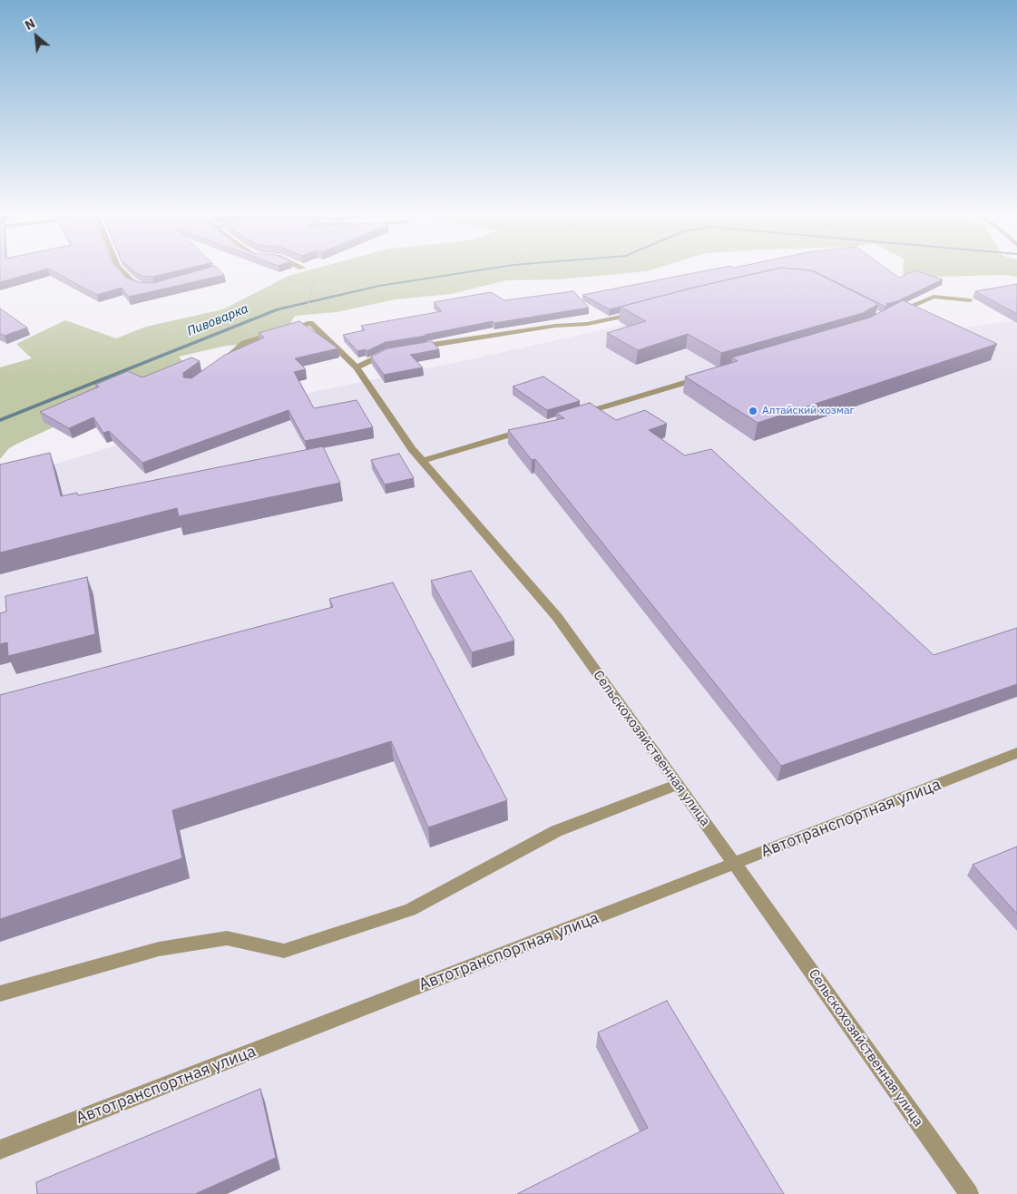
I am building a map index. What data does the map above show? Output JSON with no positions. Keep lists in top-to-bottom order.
{
  "streets": {
    "street": ["Сельскохозяйственная улица", "Автотранспортная улица"]
  },
  "crossings": [
    ["Сельскохозяйственная улица", "Автотранспортная улица"]
  ],
  "water": ["Пивоварка"],
  "places": ["Алтайский хозмаг"],
  "north": "top left"
}
